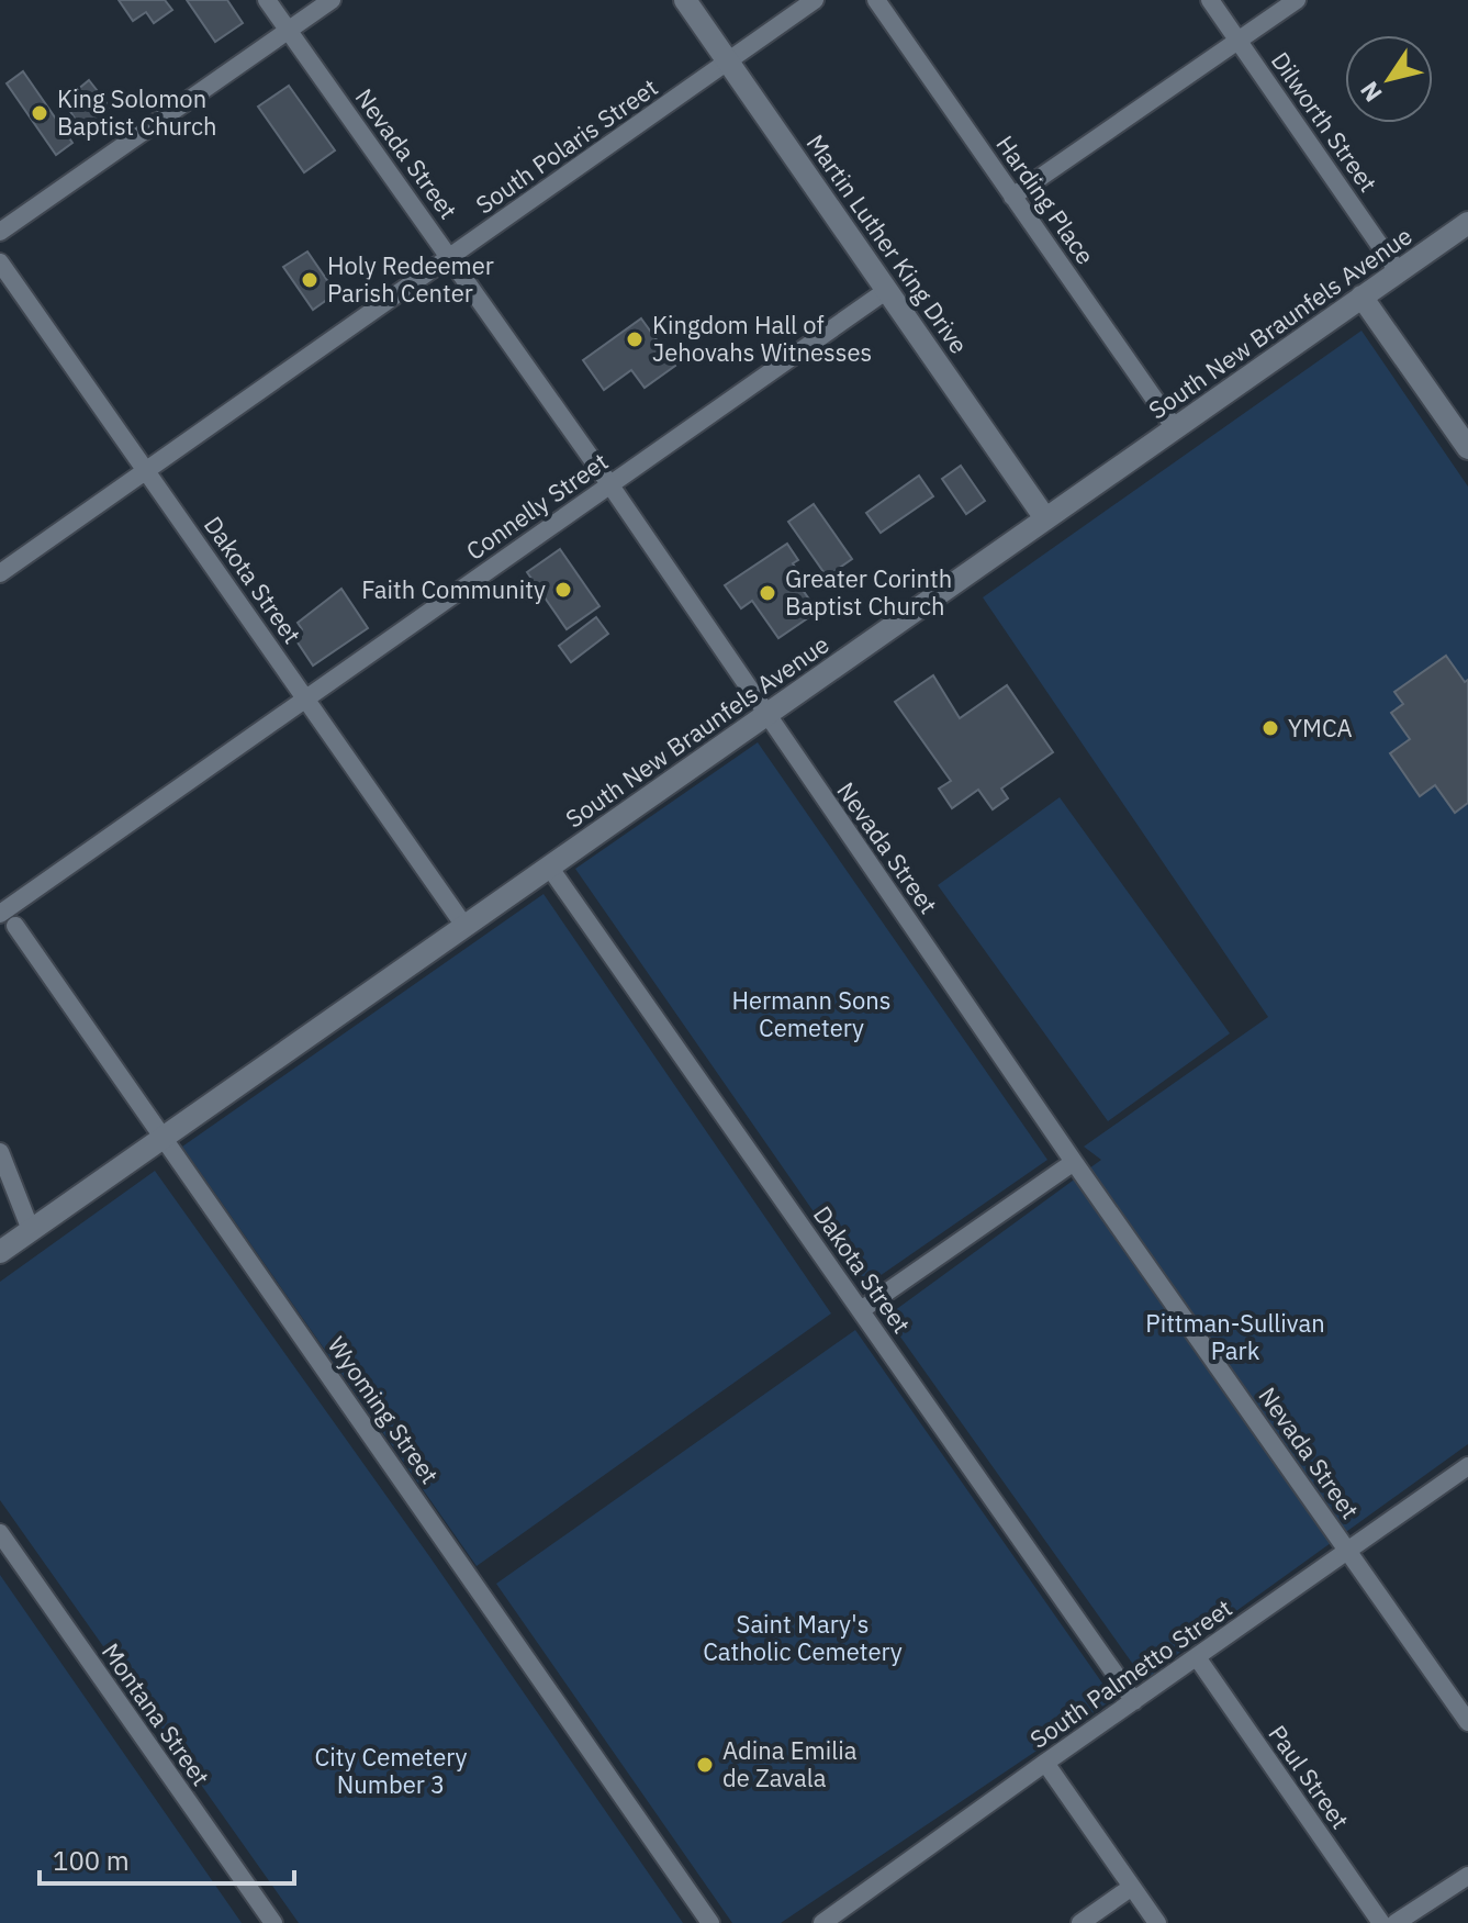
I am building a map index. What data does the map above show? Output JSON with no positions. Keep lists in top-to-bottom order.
{
  "streets": {
    "main road": ["Martin Luther King Drive", "South New Braunfels Avenue"],
    "street": [
      "Dilworth Street",
      "South Polaris Street",
      "Nevada Street",
      "Harding Place",
      "Connelly Street",
      "Dakota Street",
      "Wyoming Street",
      "South Palmetto Street",
      "Montana Street",
      "Paul Street"
    ]
  },
  "crossings": [
    ["Dilworth Street", "South New Braunfels Avenue"],
    ["South Polaris Street", "Nevada Street"],
    ["South Polaris Street", "Martin Luther King Drive"],
    ["South Polaris Street", "Dakota Street"],
    ["Nevada Street", "South New Braunfels Avenue"],
    ["Nevada Street", "Connelly Street"],
    ["Nevada Street", "South Palmetto Street"],
    ["Harding Place", "South New Braunfels Avenue"],
    ["Martin Luther King Drive", "South New Braunfels Avenue"],
    ["Martin Luther King Drive", "Connelly Street"],
    ["South New Braunfels Avenue", "Dakota Street"],
    ["South New Braunfels Avenue", "Wyoming Street"],
    ["Connelly Street", "Dakota Street"],
    ["Dakota Street", "South Palmetto Street"],
    ["South Palmetto Street", "Paul Street"]
  ],
  "parks": [
    "Hermann Sons Cemetery",
    "Pittman-Sullivan Park",
    "Saint Mary's Catholic Cemetery",
    "City Cemetery Number 3"
  ],
  "places": [
    "King Solomon Baptist Church",
    "Holy Redeemer Parish Center",
    "Kingdom Hall of Jehovahs Witnesses",
    "Faith Community",
    "Greater Corinth Baptist Church",
    "YMCA",
    "Adina Emilia de Zavala"
  ],
  "scale_bar": "100 m",
  "north": "bottom left"
}
